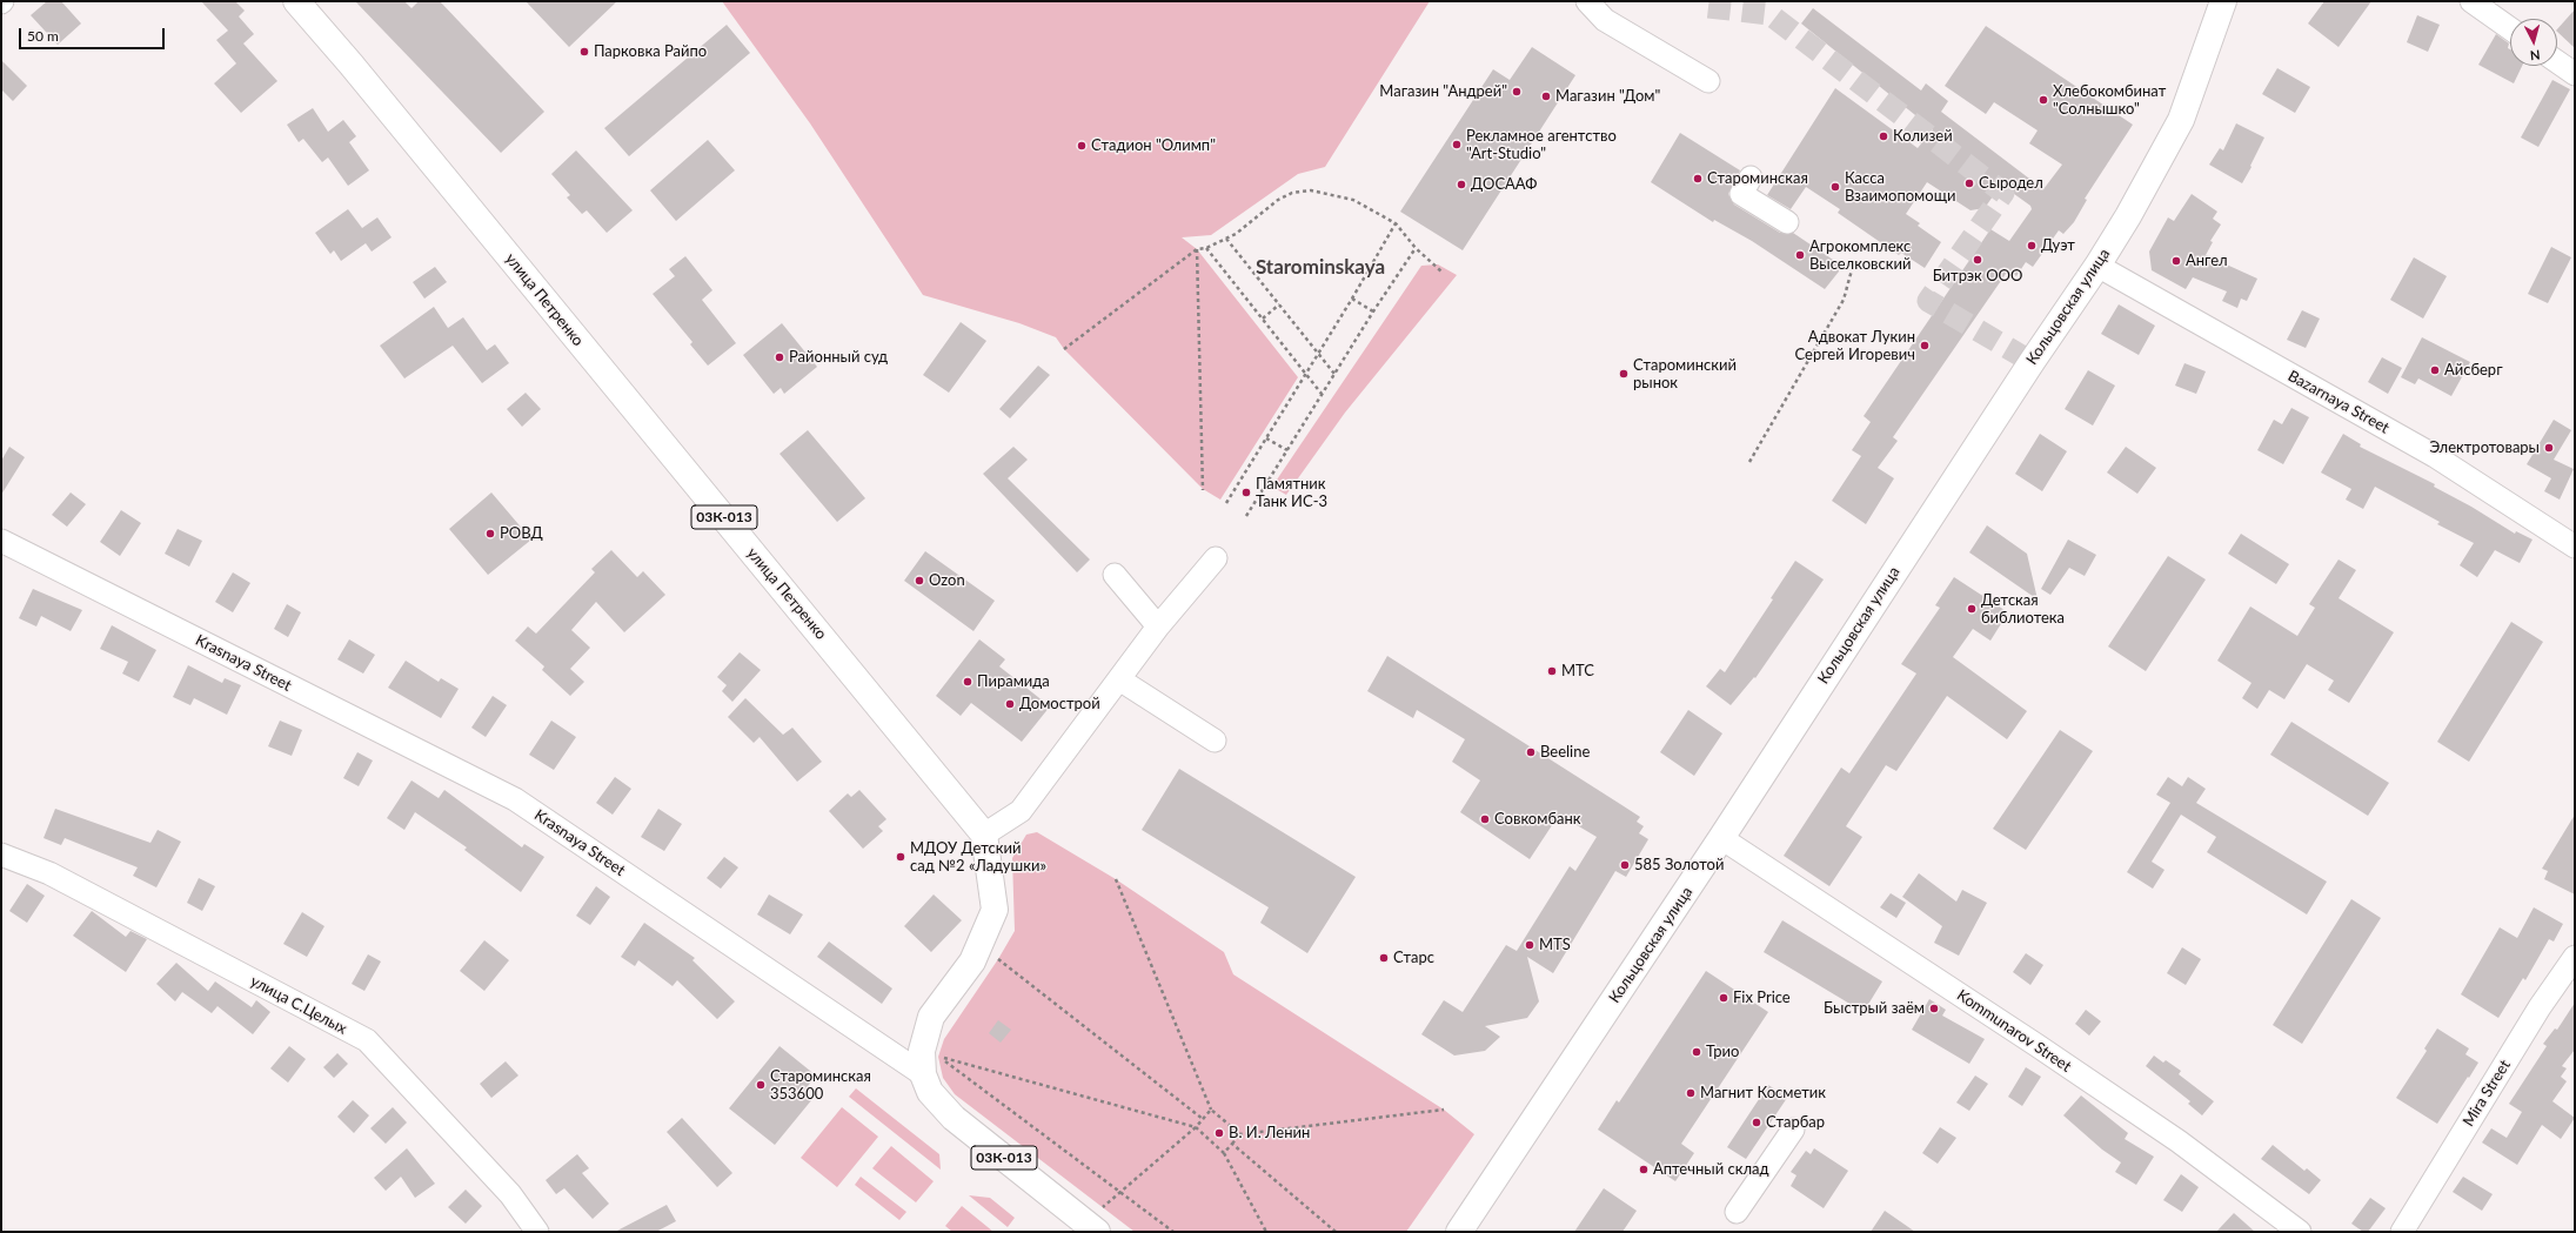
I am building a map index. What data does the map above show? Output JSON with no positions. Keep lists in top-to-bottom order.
{
  "streets": {
    "main road": ["улица Петренко", "Кольцовская улица", "03К-013"],
    "street": [
      "Bazarnaya Street",
      "Krasnaya Street",
      "улица С.Целых",
      "Kommunarov Street",
      "Mira Street"
    ]
  },
  "crossings": [
    ["улица Петренко", "03К-013"],
    ["улица Петренко", "Krasnaya Street"],
    ["Кольцовская улица", "Bazarnaya Street"],
    ["Кольцовская улица", "Kommunarov Street"],
    ["03К-013", "Krasnaya Street"]
  ],
  "districts": ["Starominskaya"],
  "places": [
    "Парковка Райпо",
    "Магазин \"Андрей\"",
    "Магазин \"Дом\"",
    "Хлебокомбинат \"Солнышко\"",
    "Колизей",
    "Рекламное агентство \"Art-Studio\"",
    "Стадион \"Олимп\"",
    "Староминская",
    "Сыродел",
    "ДОСААФ",
    "Касса Взаимопомощи",
    "Дуэт",
    "Агрокомплекс Выселковский",
    "Битрэк ООО",
    "Ангел",
    "Адвокат Лукин Сергей Игоревич",
    "Районный суд",
    "Айсберг",
    "Староминский рынок",
    "Электротовары",
    "Памятник Танк ИС-3",
    "РОВД",
    "Ozon",
    "Детская библиотека",
    "МТС",
    "Пирамида",
    "Домострой",
    "Beeline",
    "Совкомбанк",
    "МДОУ Детский сад №2 «Ладушки»",
    "585 Золотой",
    "MTS",
    "Старс",
    "Fix Price",
    "Быстрый заём",
    "Трио",
    "Староминская 353600",
    "Магнит Косметик",
    "Старбар",
    "В. И. Ленин",
    "Аптечный склад"
  ],
  "scale_bar": "50 m",
  "north": "bottom"
}
